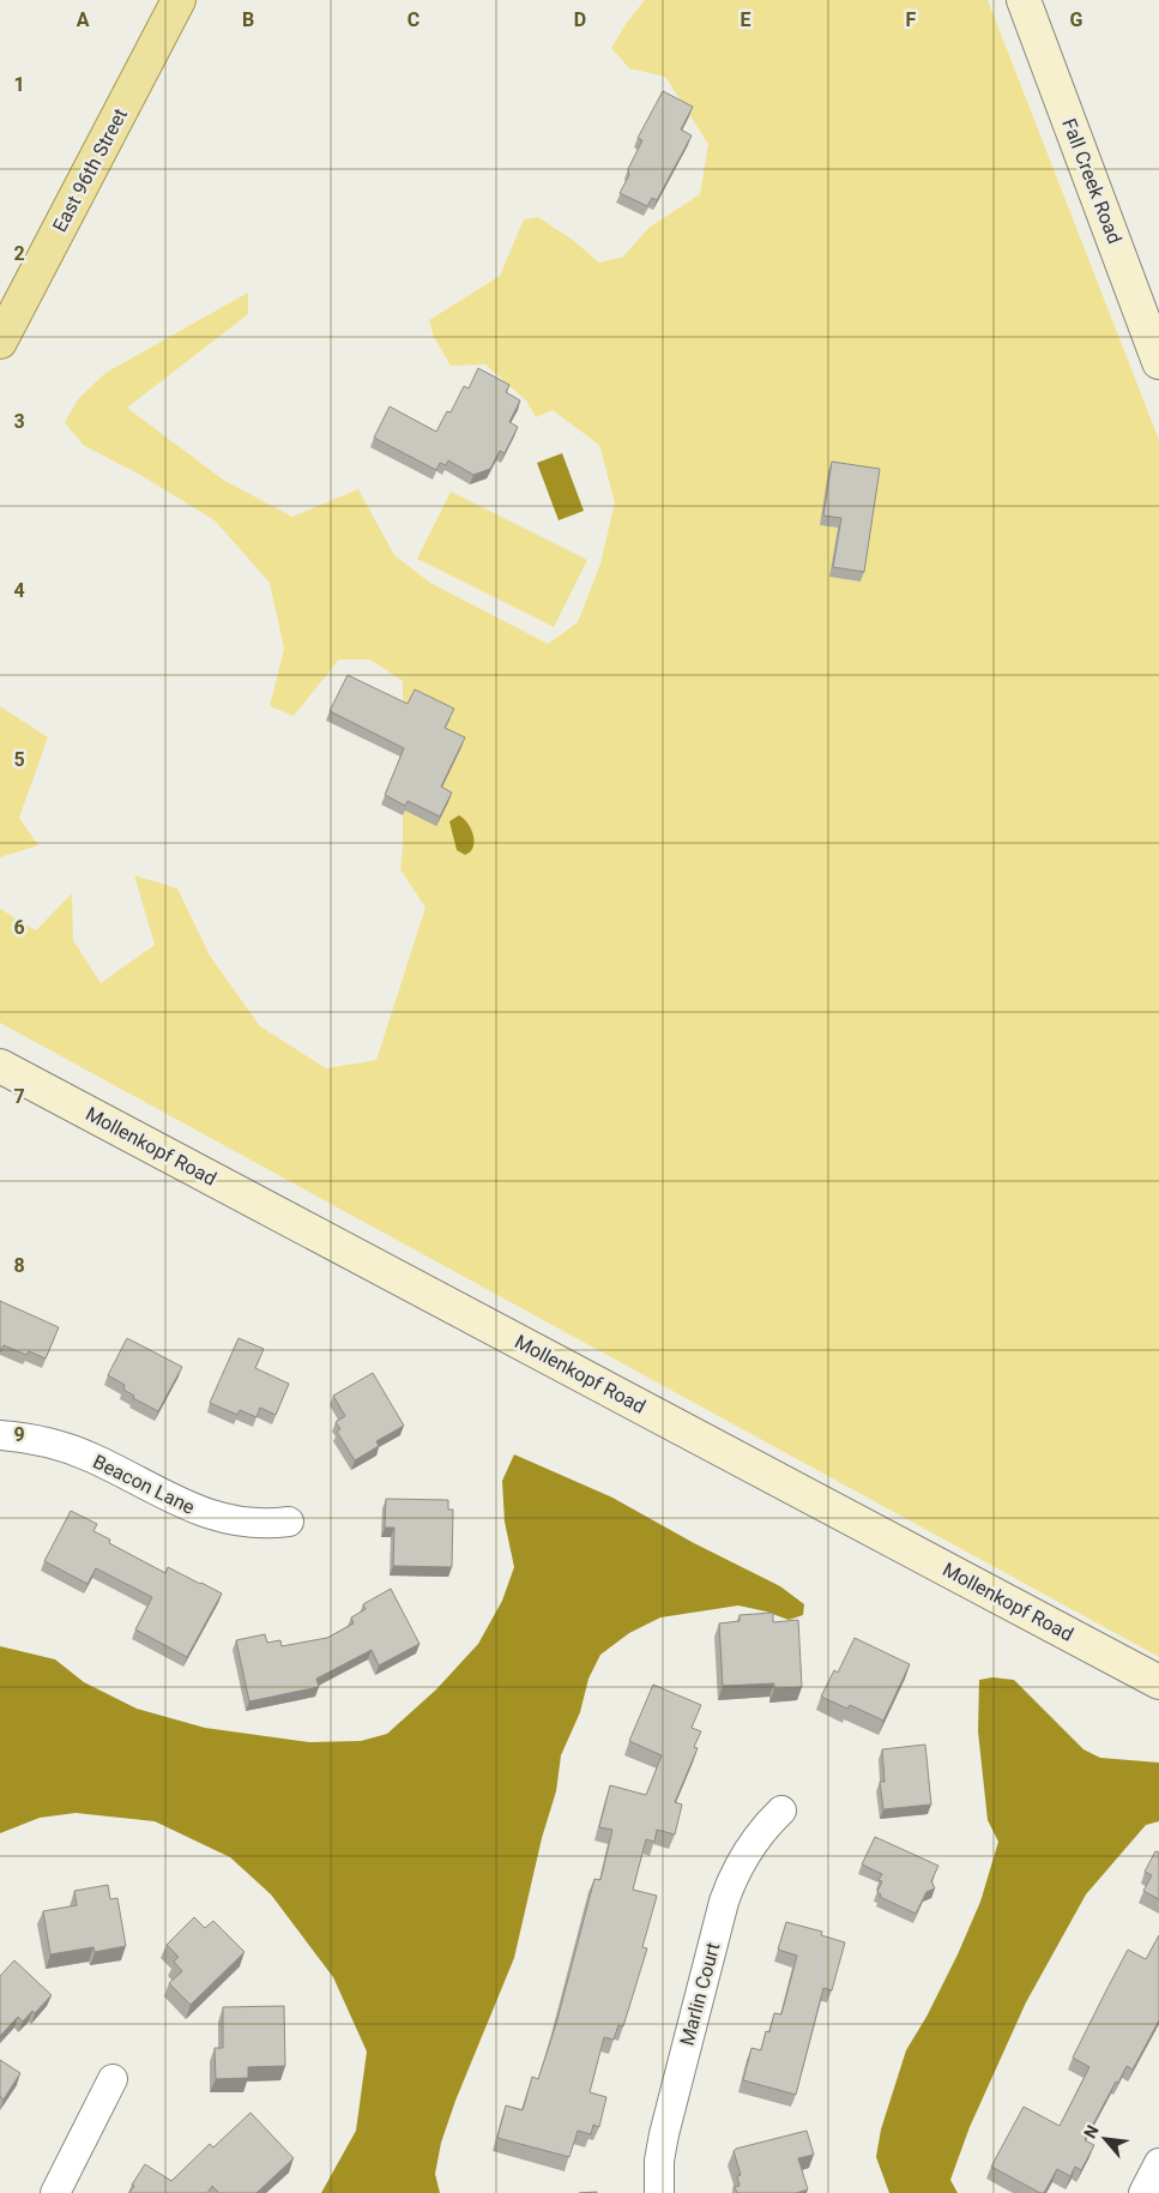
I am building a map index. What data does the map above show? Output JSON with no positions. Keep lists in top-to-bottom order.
{
  "streets": {
    "main road": ["East 96th Street"],
    "street": [
      "Fall Creek Road",
      "Mollenkopf Road",
      "Beacon Lane",
      "Marlin Court"
    ]
  },
  "north": "top left",
  "grid": {
    "columns": [
      "A",
      "B",
      "C",
      "D",
      "E",
      "F",
      "G"
    ],
    "rows": [
      "1",
      "2",
      "3",
      "4",
      "5",
      "6",
      "7",
      "8",
      "9"
    ]
  }
}
